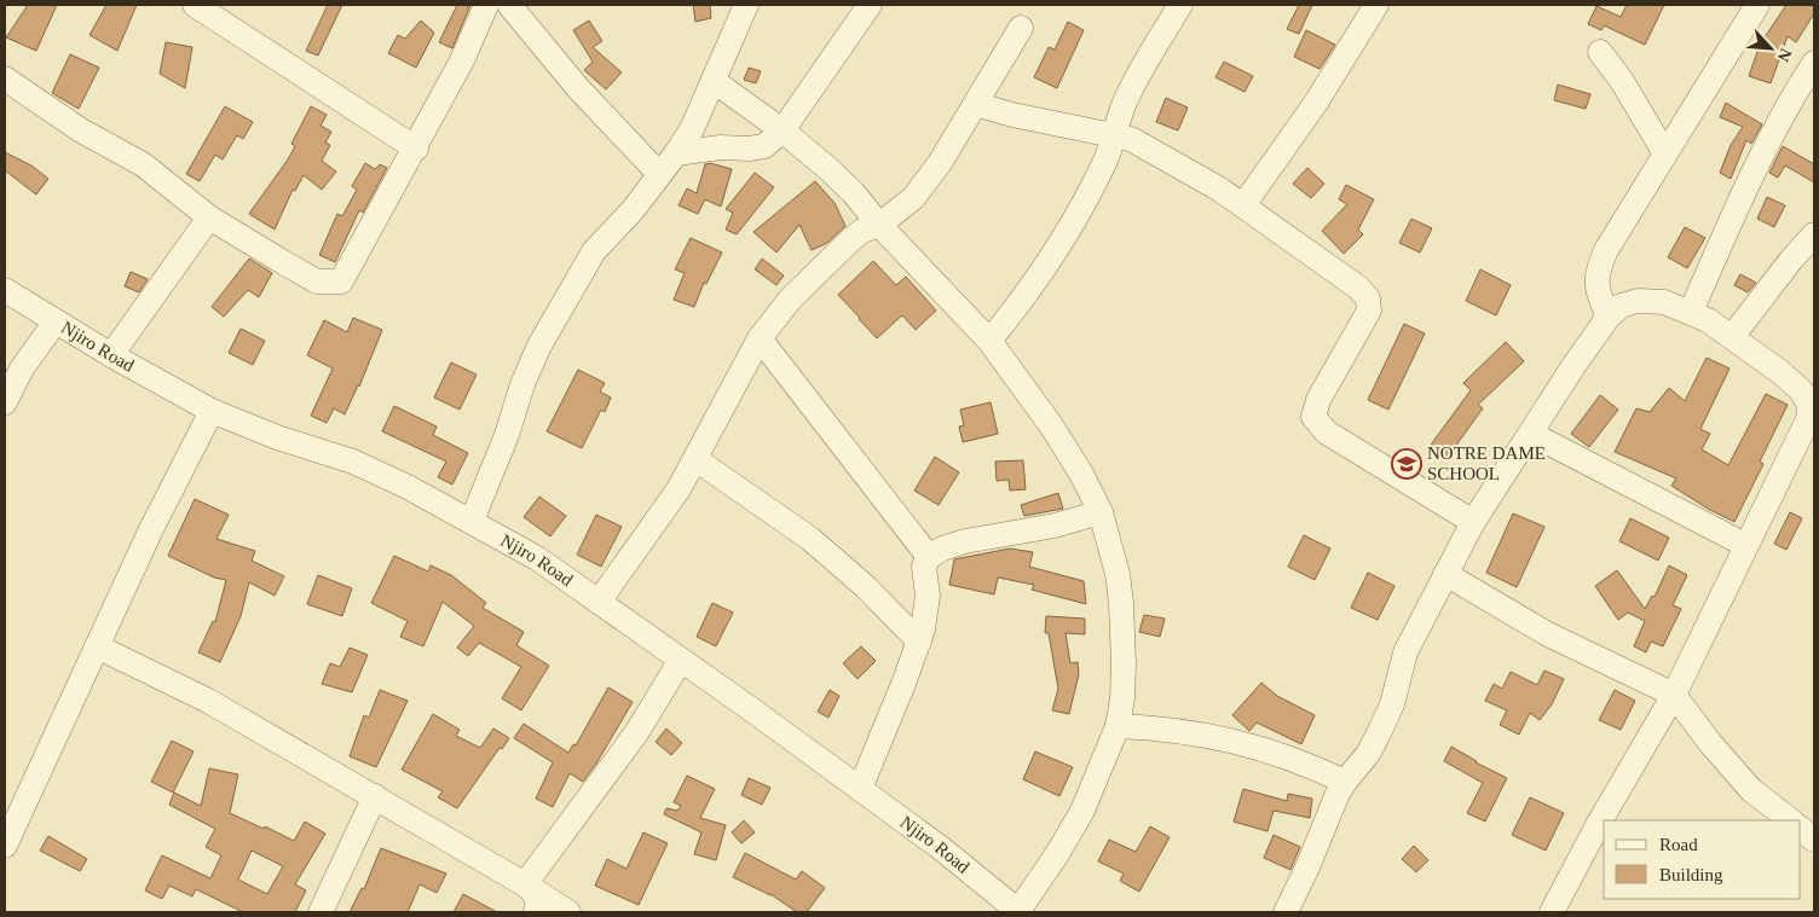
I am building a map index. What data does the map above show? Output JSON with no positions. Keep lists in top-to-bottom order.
{
  "streets": {
    "street": ["Njiro Road"]
  },
  "places": {
    "school or university": ["NOTRE DAME SCHOOL"]
  },
  "legend": ["Road", "Building"],
  "north": "bottom right"
}
